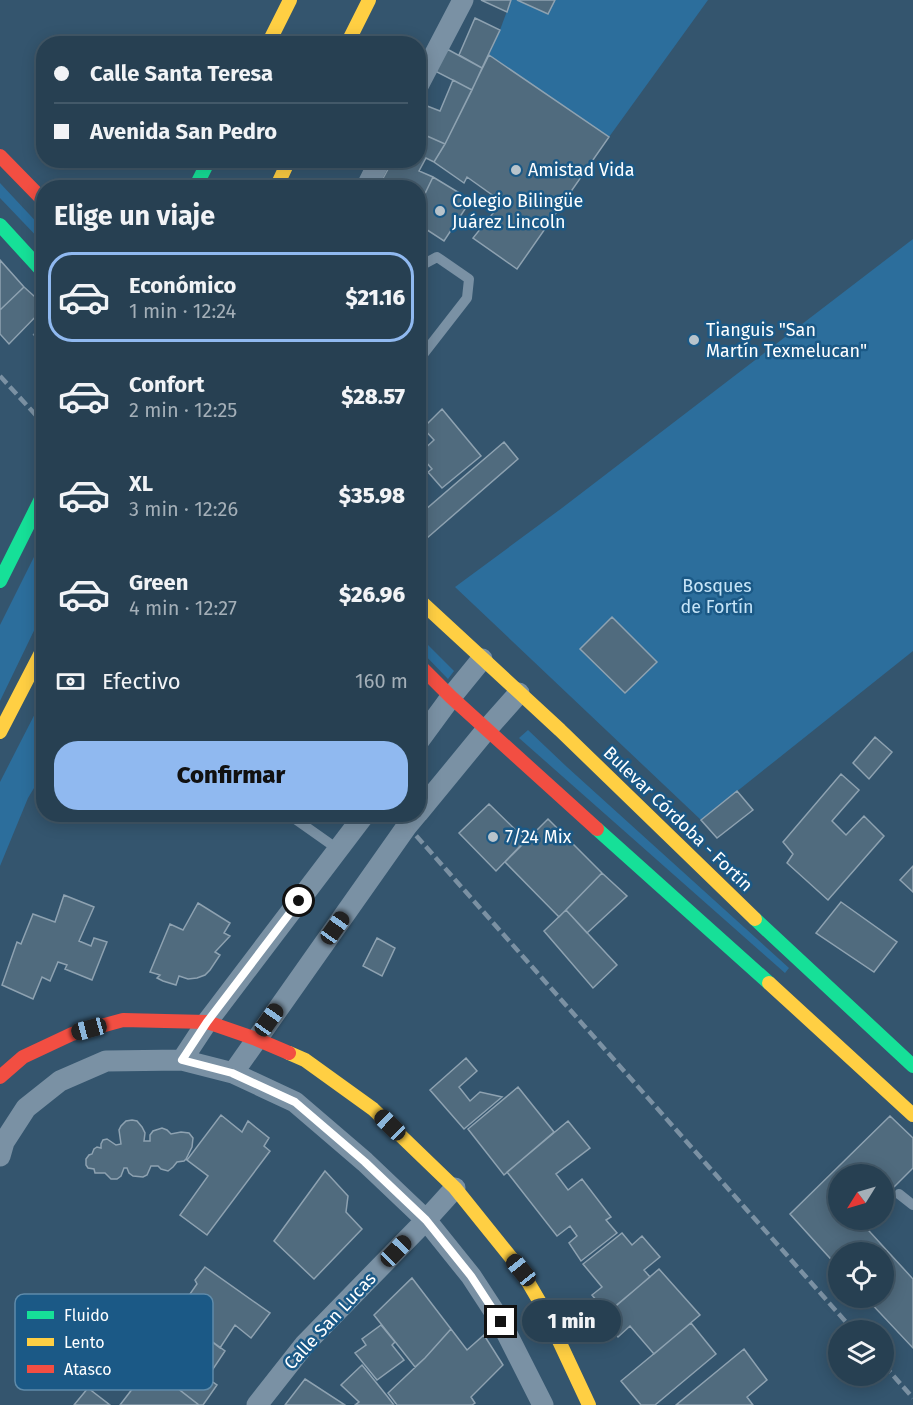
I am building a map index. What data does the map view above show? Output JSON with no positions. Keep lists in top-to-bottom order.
{
  "streets": {
    "main road": ["Bulevar Córdoba - Fortín"],
    "street": ["Calle San Lucas"]
  },
  "parks": ["Bosques de Fortín"],
  "places": [
    "Amistad Vida",
    "Colegio Bilingüe Juárez Lincoln",
    "Tianguis \"San Martín Texmelucan\"",
    "7/24 Mix"
  ],
  "legend": ["Fluido", "Lento", "Atasco"],
  "north": "bottom left",
  "page": {
    "banner": ["Calle Santa Teresa", "Avenida San Pedro"],
    "heading": "Elige un viaje",
    "list": [
      {
        "name": "Económico",
        "note": "1 min · 12:24",
        "value": "$21.16"
      },
      {
        "name": "Confort",
        "note": "2 min · 12:25",
        "value": "$28.57"
      },
      {
        "name": "XL",
        "note": "3 min · 12:26",
        "value": "$35.98"
      },
      {
        "name": "Green",
        "note": "4 min · 12:27",
        "value": "$26.96"
      }
    ],
    "pay": ["Efectivo", "160 m"],
    "buttons": "Confirmar",
    "bubble": "1 min"
  }
}
